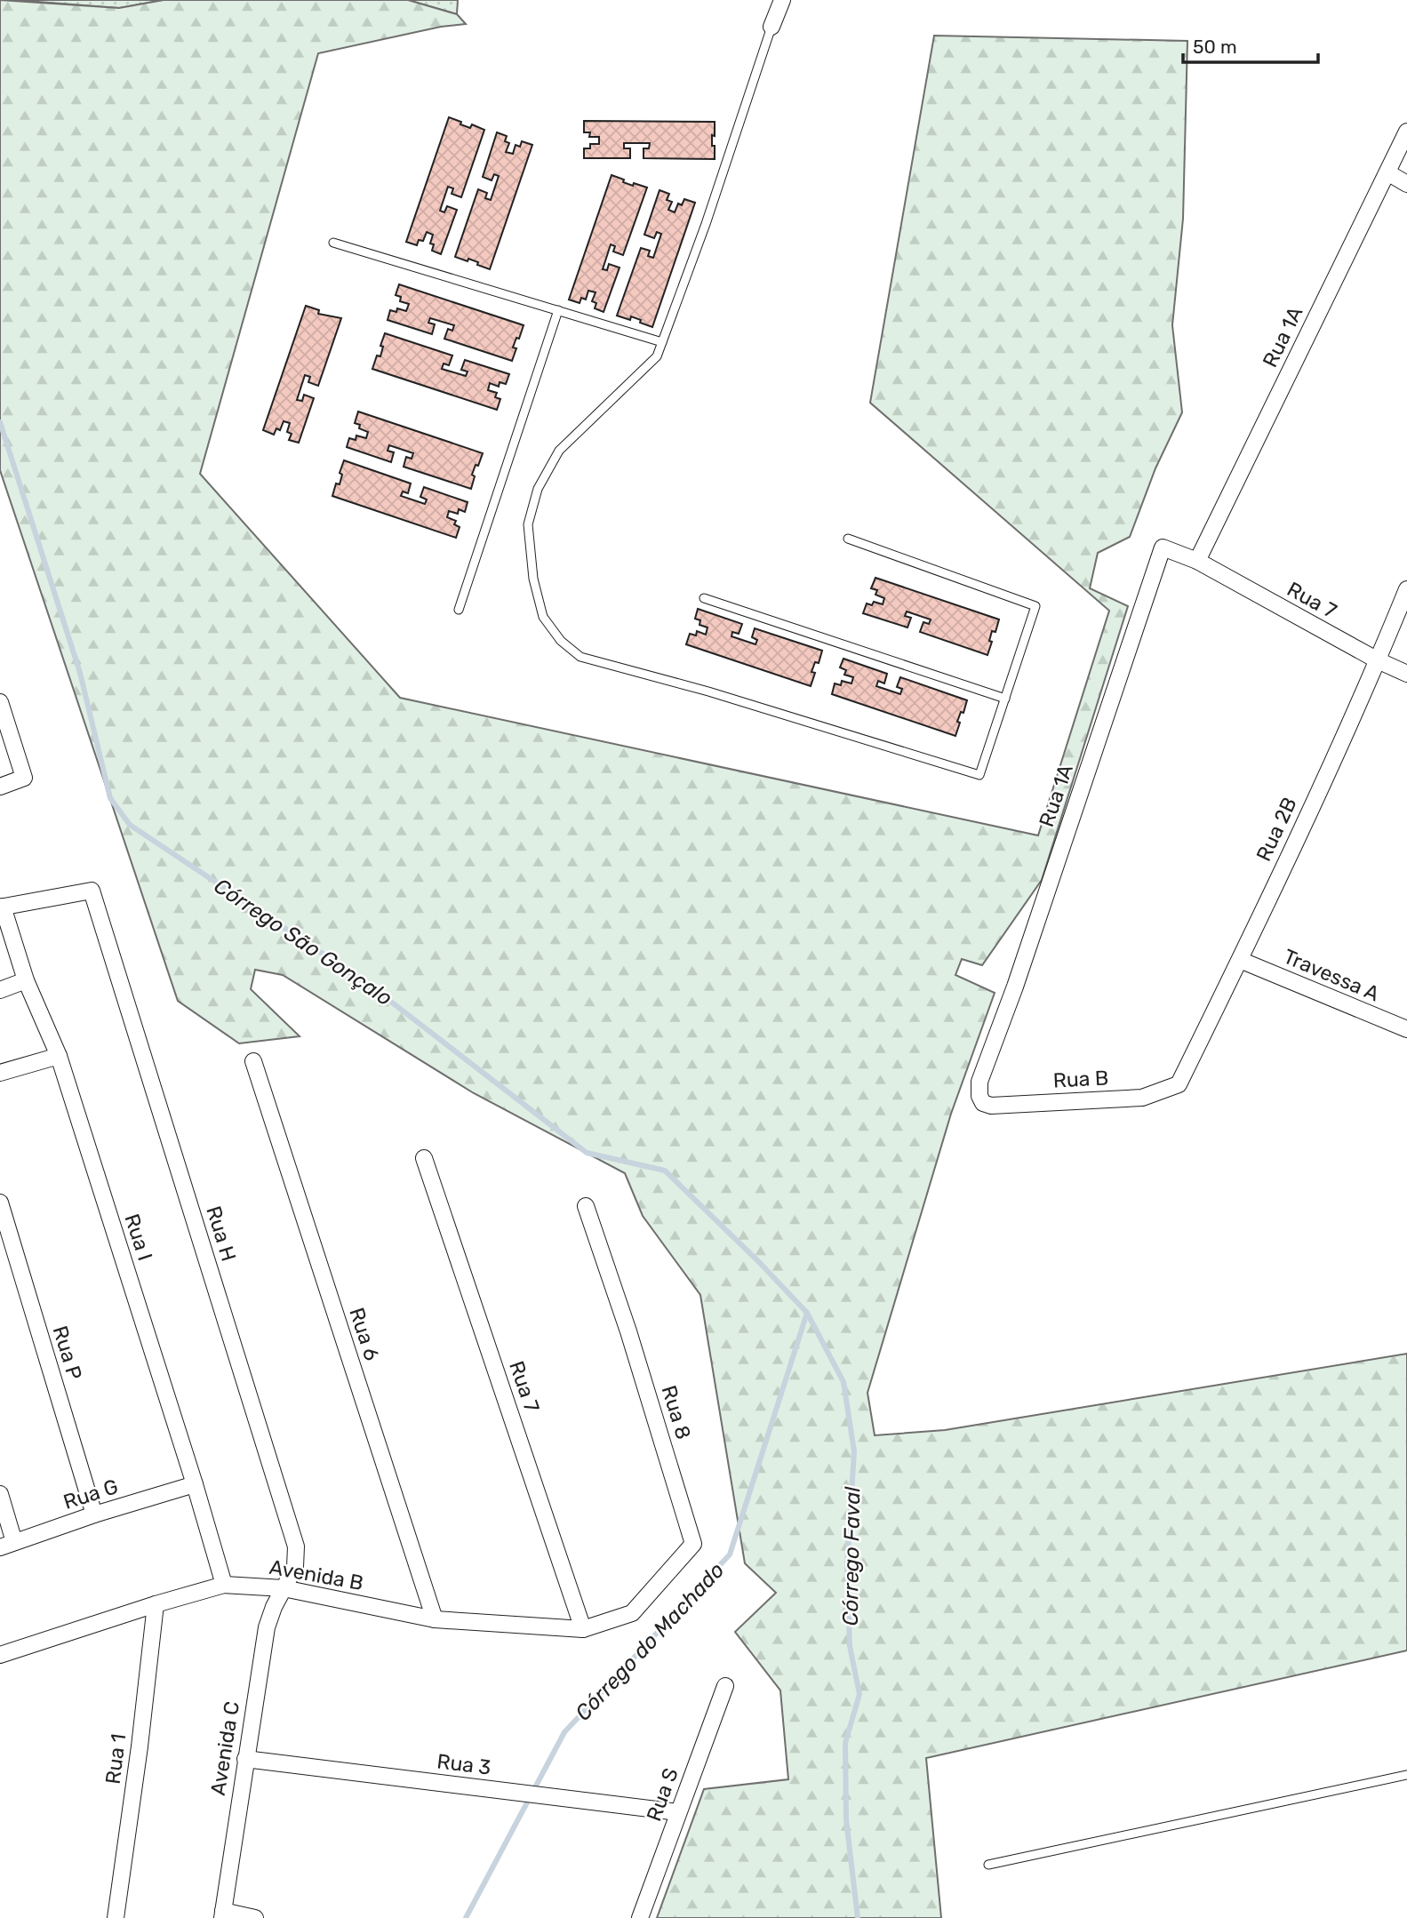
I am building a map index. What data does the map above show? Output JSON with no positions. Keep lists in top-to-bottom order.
{
  "streets": {
    "street": [
      "Rua 1A",
      "Rua 7",
      "Rua 2B",
      "Travessa A",
      "Rua B",
      "Rua H",
      "Rua I",
      "Rua 6",
      "Rua P",
      "Rua 8",
      "Rua G",
      "Avenida B",
      "Avenida C",
      "Rua 1",
      "Rua 3",
      "Rua S"
    ]
  },
  "crossings": [
    ["Rua 1A", "Rua 7"],
    ["Rua 1A", "Rua B"],
    ["Rua 7", "Rua 2B"],
    ["Rua 7", "Avenida B"],
    ["Rua 2B", "Travessa A"],
    ["Rua 2B", "Rua B"],
    ["Rua H", "Rua I"],
    ["Rua H", "Avenida B"],
    ["Rua H", "Avenida C"],
    ["Rua I", "Rua G"],
    ["Rua I", "Avenida B"],
    ["Rua 6", "Avenida B"],
    ["Rua P", "Rua G"],
    ["Rua 8", "Avenida B"],
    ["Avenida B", "Avenida C"],
    ["Avenida B", "Rua 1"],
    ["Avenida C", "Rua 3"],
    ["Rua 3", "Rua S"]
  ],
  "water": ["Córrego São Gonçalo", "Córrego Faval", "Córrego do Machado"],
  "scale_bar": "50 m"
}
